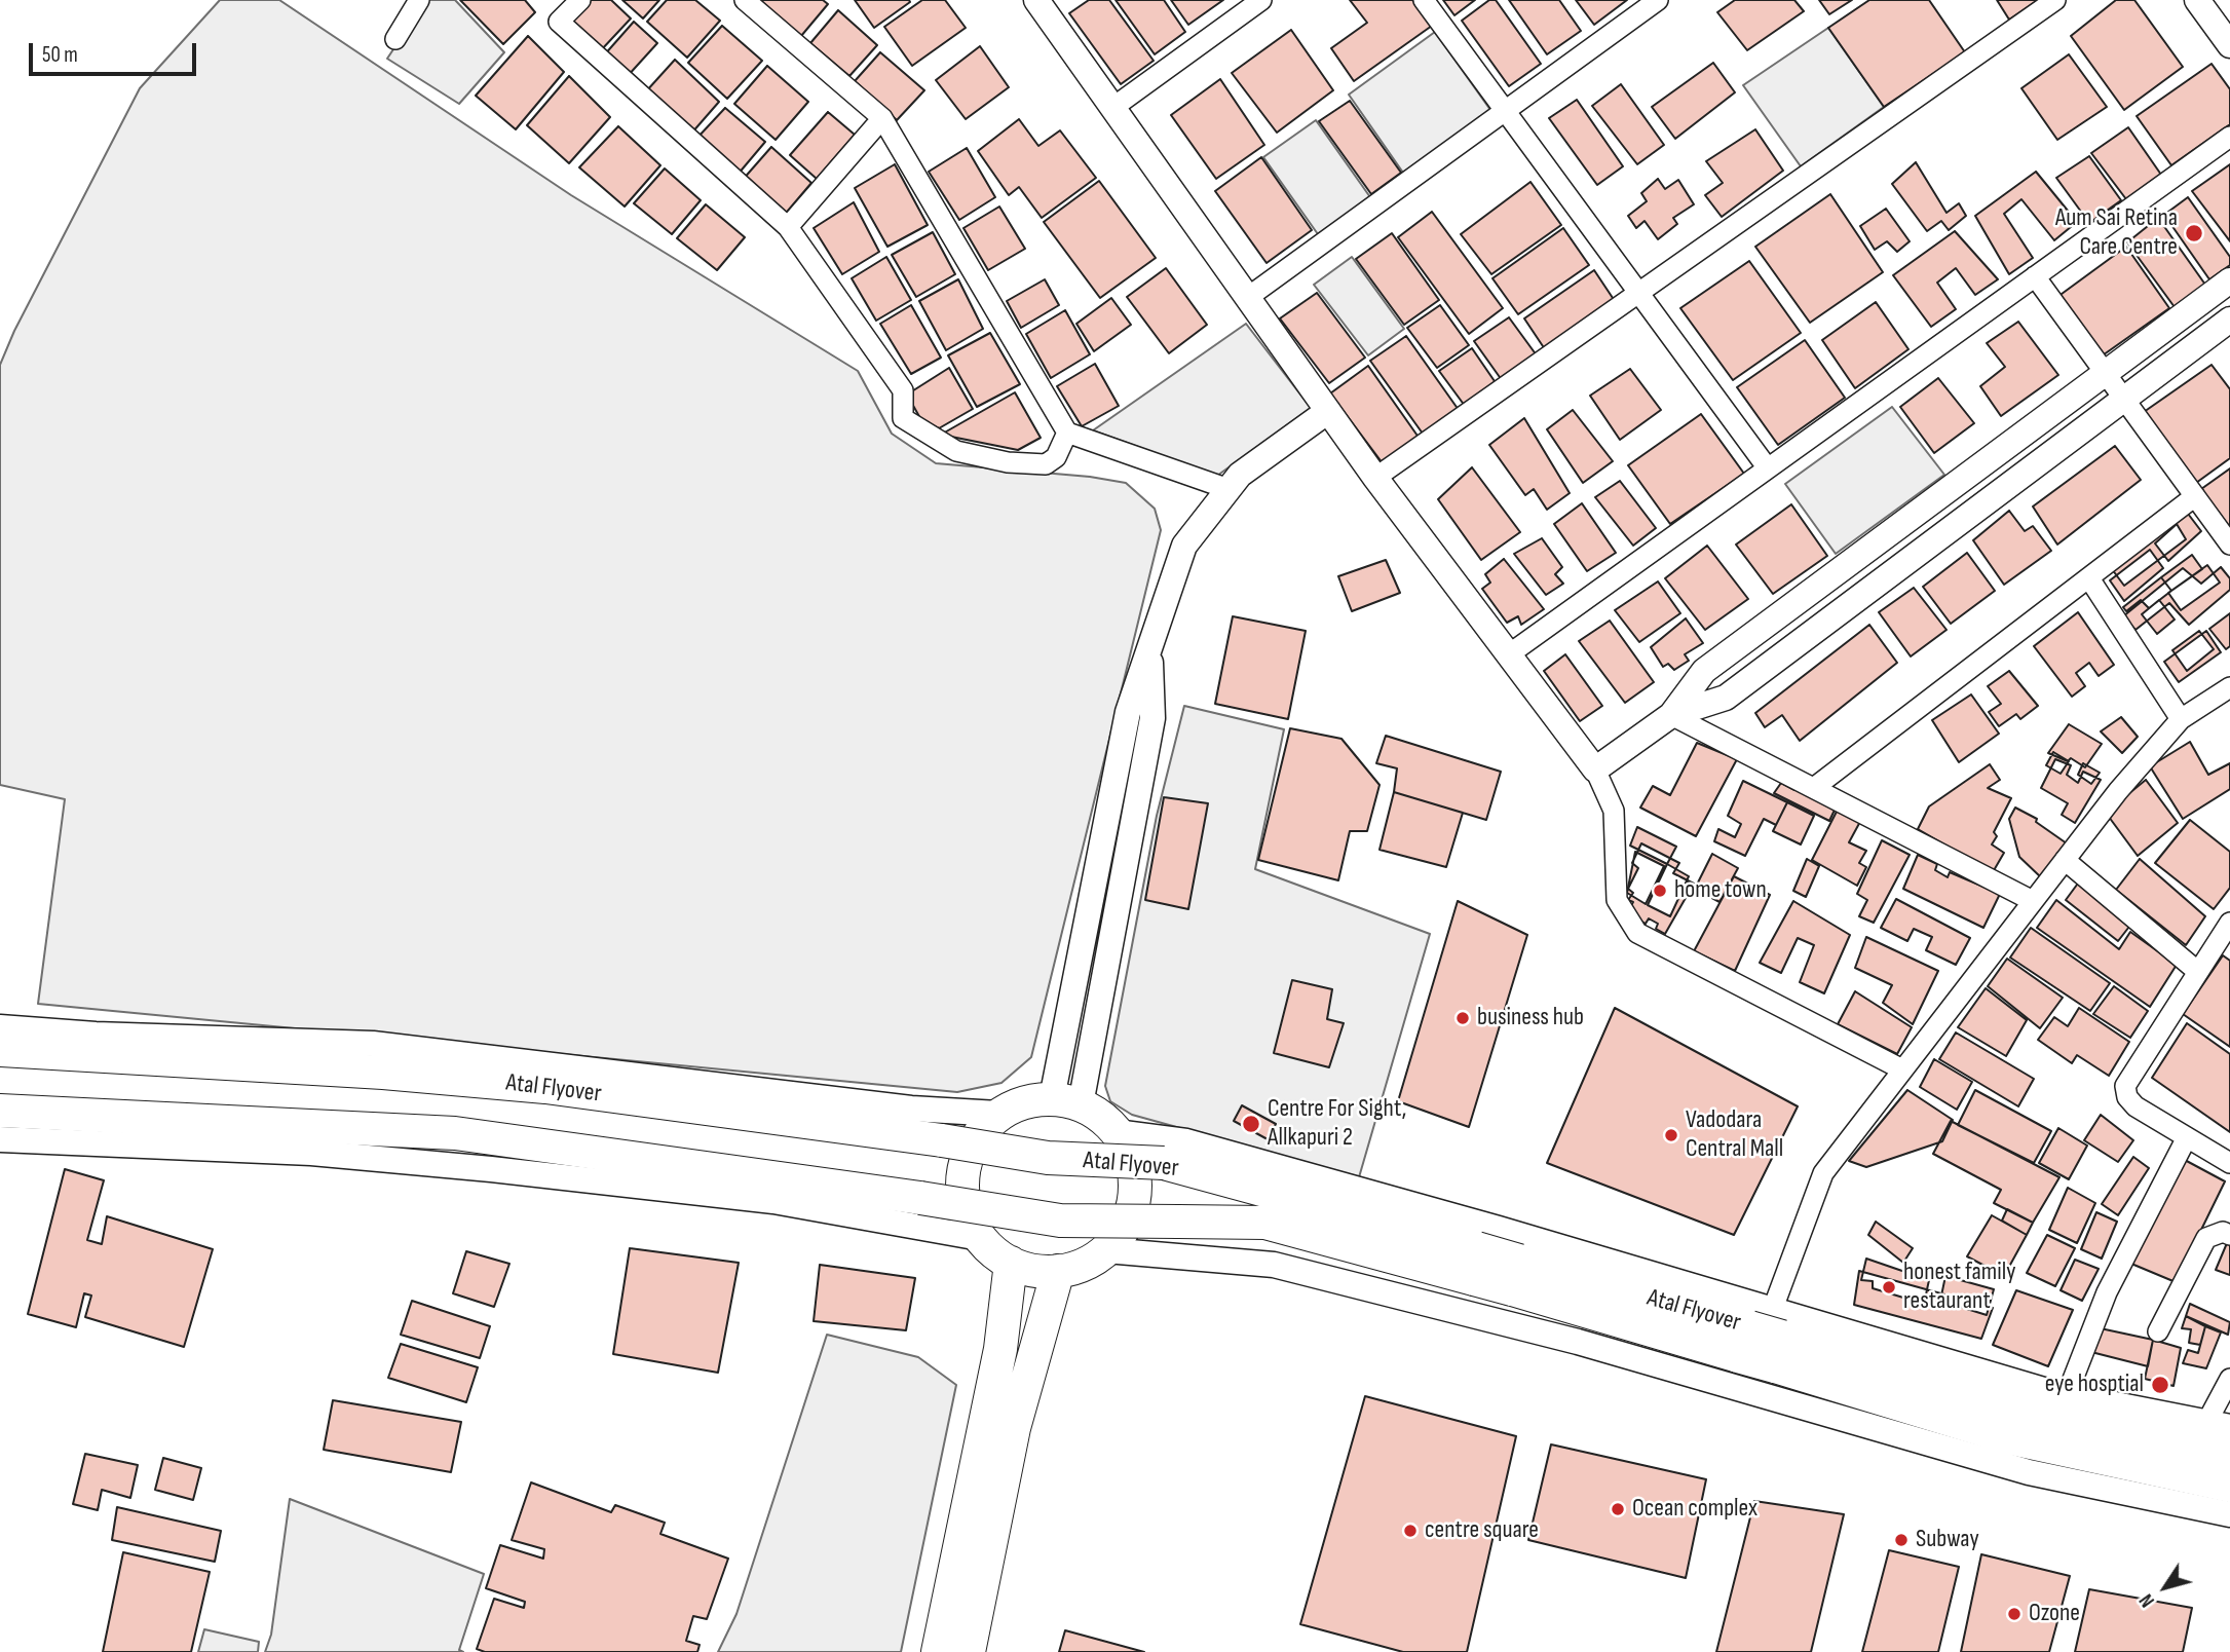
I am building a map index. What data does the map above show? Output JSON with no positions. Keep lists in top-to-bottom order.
{
  "streets": {
    "main road": ["Atal Flyover"]
  },
  "places": [
    "Aum Sai Retina Care Centre",
    "home town",
    "business hub",
    "Centre For Sight, Allkapuri 2",
    "Vadodara Central Mall",
    "honest family restaurant",
    "eye hosptial",
    "Ocean complex",
    "centre square",
    "Subway",
    "Ozone"
  ],
  "scale_bar": "50 m",
  "north": "bottom left"
}
